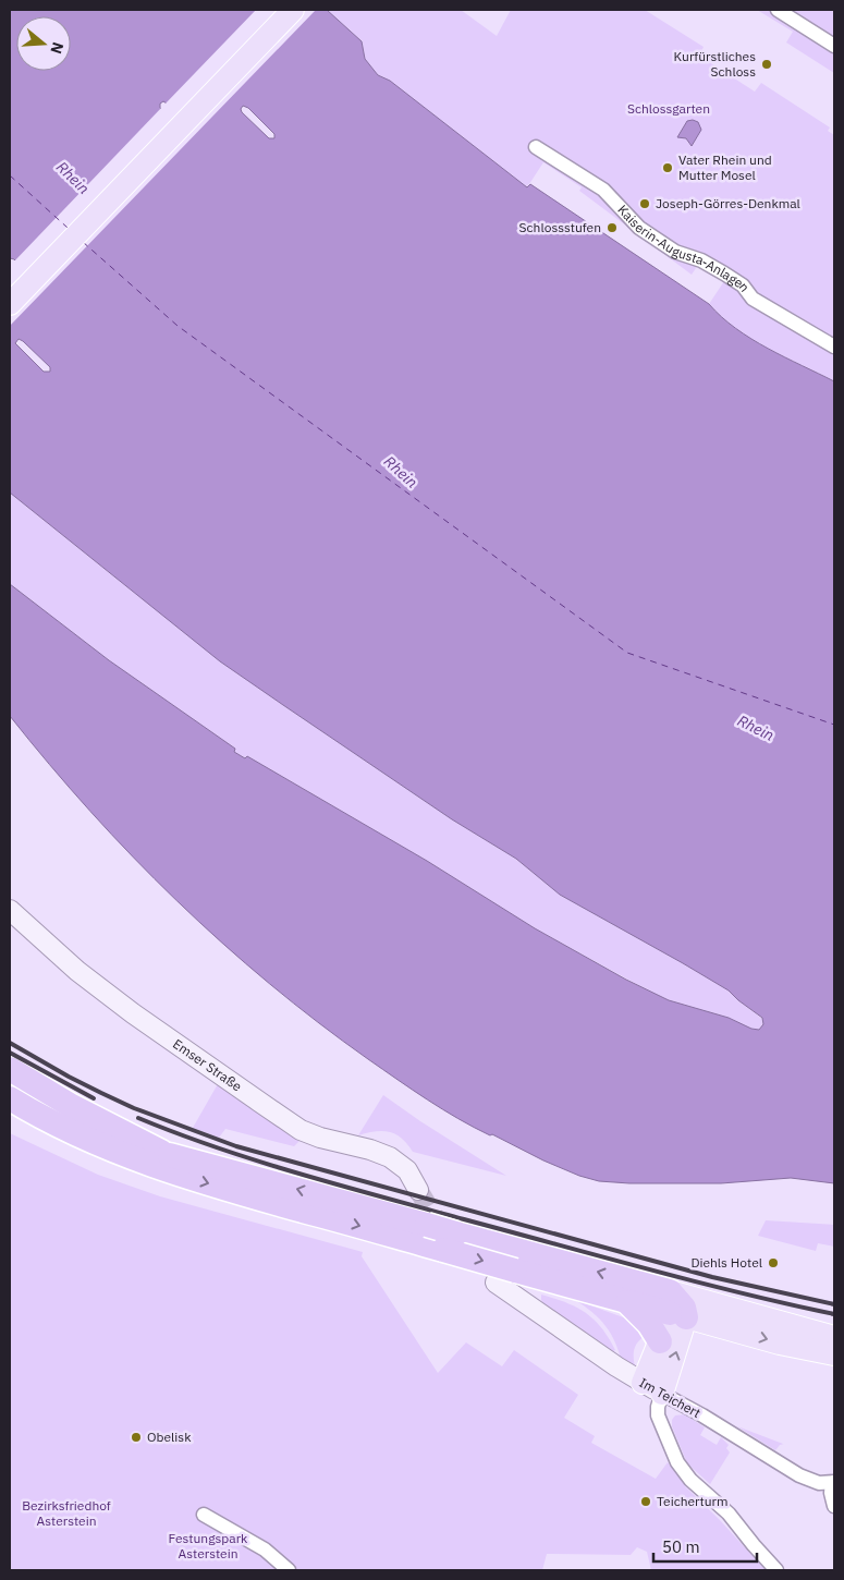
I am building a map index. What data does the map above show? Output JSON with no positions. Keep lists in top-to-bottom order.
{
  "streets": {
    "street": ["Kaiserin-Augusta-Anlagen", "Emser Straße", "Im Teichert"]
  },
  "water": ["Rhein"],
  "parks": ["Schlossgarten", "Bezirksfriedhof Asterstein", "Festungspark Asterstein"],
  "places": [
    "Kurfürstliches Schloss",
    "Vater Rhein und Mutter Mosel",
    "Joseph-Görres-Denkmal",
    "Schlossstufen",
    "Diehls Hotel",
    "Obelisk",
    "Teicherturm"
  ],
  "scale_bar": "50 m",
  "north": "right"
}
